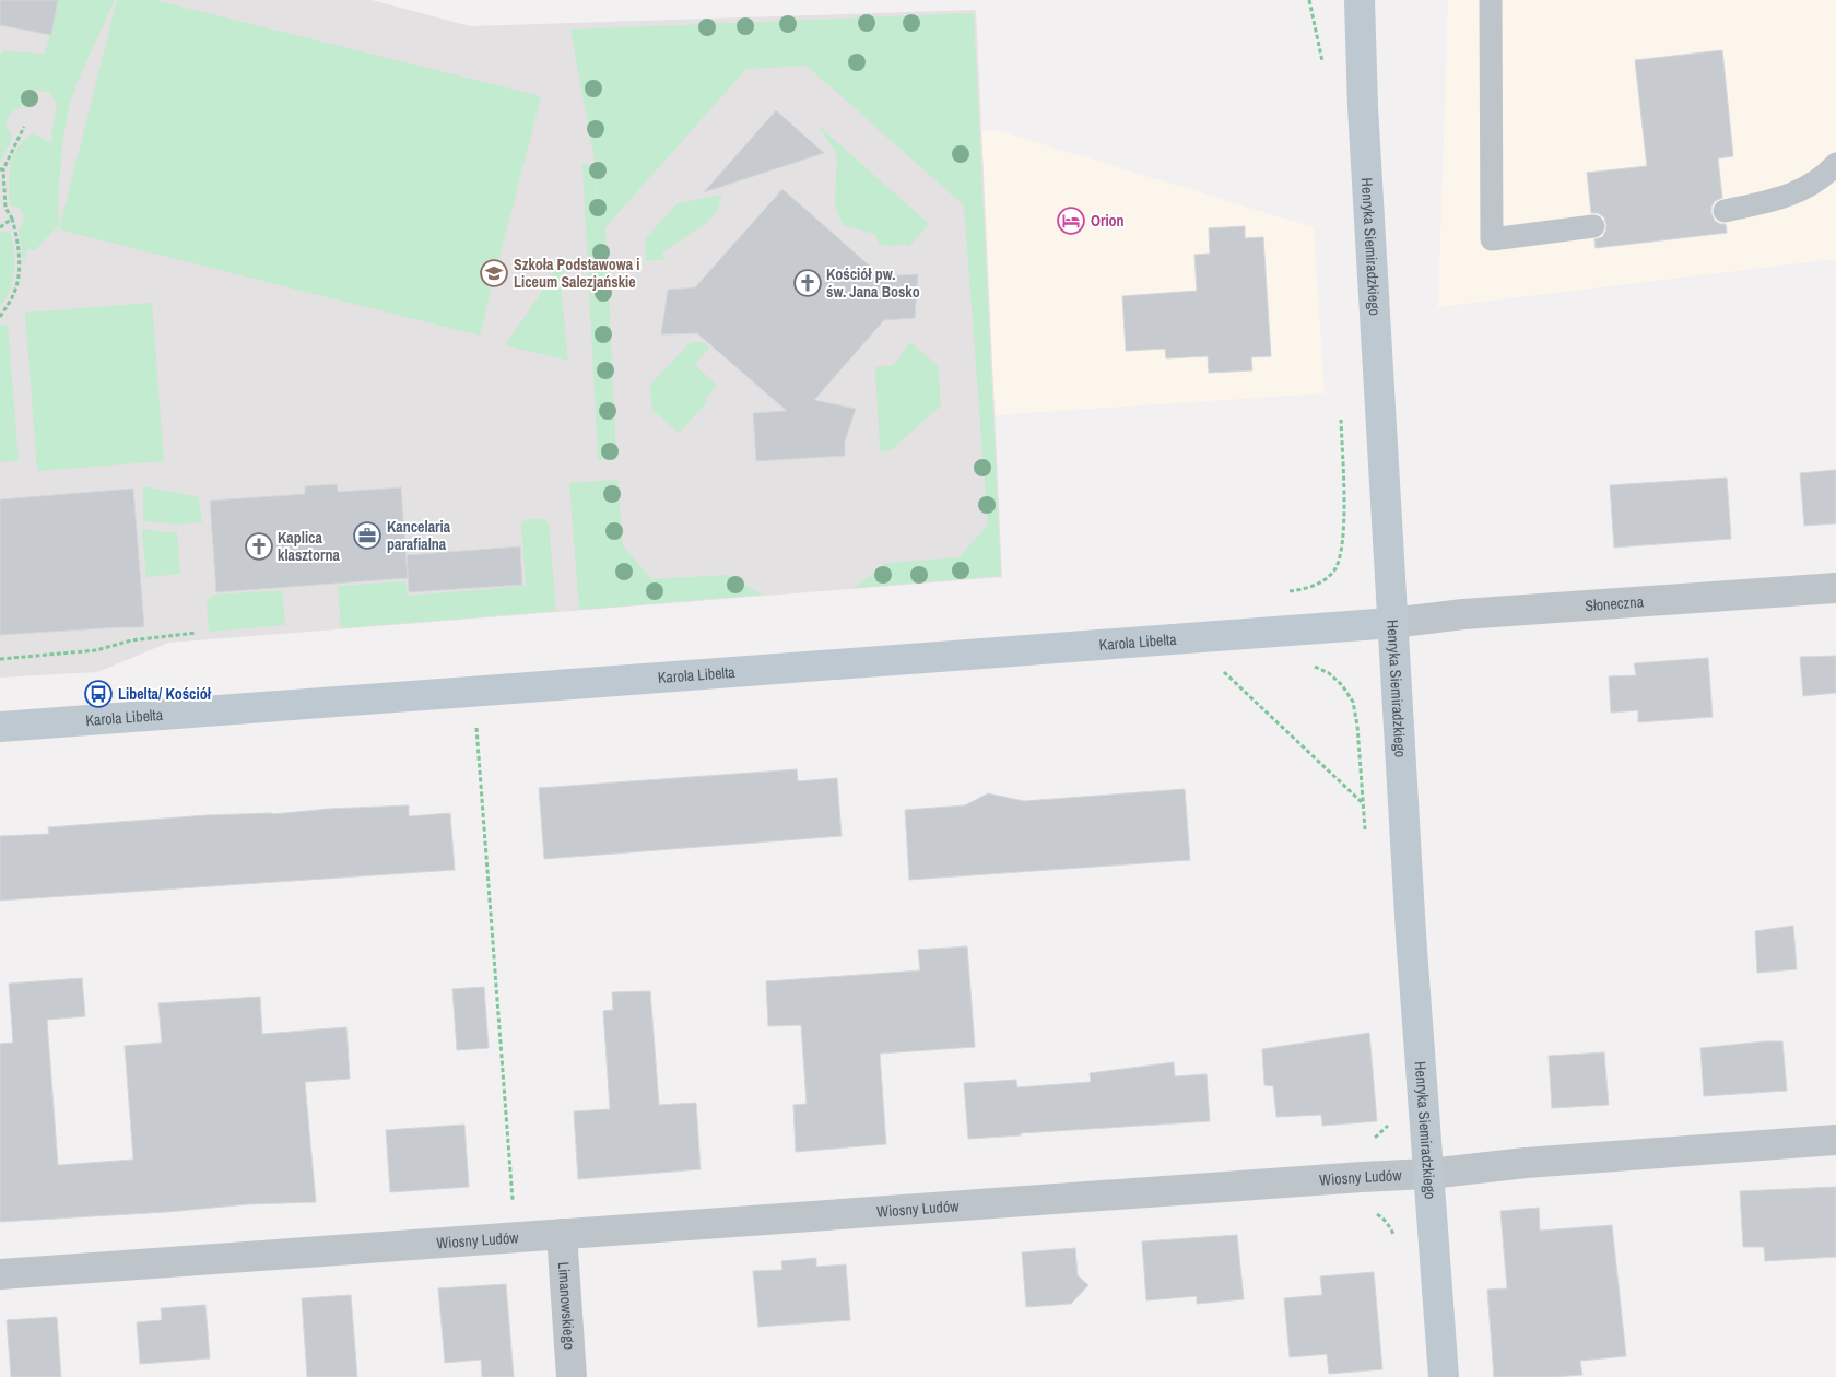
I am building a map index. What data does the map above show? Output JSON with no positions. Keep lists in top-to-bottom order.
{
  "streets": {
    "street": [
      "Henryka Siemiradzkiego",
      "Słoneczna",
      "Karola Libelta",
      "Wiosny Ludów",
      "Limanowskiego"
    ]
  },
  "crossings": [
    ["Henryka Siemiradzkiego", "Słoneczna"],
    ["Henryka Siemiradzkiego", "Karola Libelta"],
    ["Henryka Siemiradzkiego", "Wiosny Ludów"],
    ["Słoneczna", "Karola Libelta"],
    ["Wiosny Ludów", "Limanowskiego"]
  ],
  "places": {
    "hotel": ["Orion"],
    "school or university": ["Szkoła Podstawowa i Liceum Salezjańskie"],
    "church": ["Kościół pw. św. Jana Bosko", "Kaplica klasztorna"],
    "office": ["Kancelaria parafialna"],
    "bus stop": ["Libelta/ Kościół"]
  }
}
